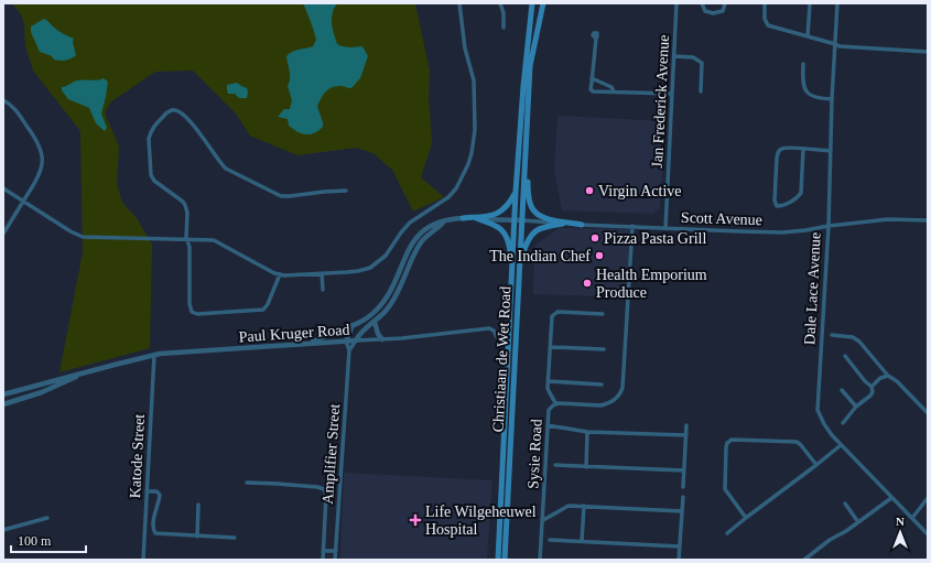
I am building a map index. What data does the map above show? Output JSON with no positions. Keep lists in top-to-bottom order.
{
  "streets": {
    "main road": ["Christiaan de Wet Road"],
    "street": [
      "Jan Frederick Avenue",
      "Scott Avenue",
      "Dale Lace Avenue",
      "Paul Kruger Road",
      "Amplifier Street",
      "Sysie Road",
      "Katode Street"
    ]
  },
  "crossings": [
    ["Jan Frederick Avenue", "Scott Avenue"],
    ["Scott Avenue", "Dale Lace Avenue"],
    ["Scott Avenue", "Christiaan de Wet Road"],
    ["Scott Avenue", "Amplifier Street"],
    ["Scott Avenue", "Sysie Road"],
    ["Paul Kruger Road", "Amplifier Street"],
    ["Paul Kruger Road", "Katode Street"],
    ["Christiaan de Wet Road", "Amplifier Street"]
  ],
  "places": {
    "other": [
      "Virgin Active",
      "Pizza Pasta Grill",
      "The Indian Chef",
      "Health Emporium Produce"
    ],
    "health": ["Life Wilgeheuwel Hospital"]
  },
  "scale_bar": "100 m",
  "north": "top"
}
